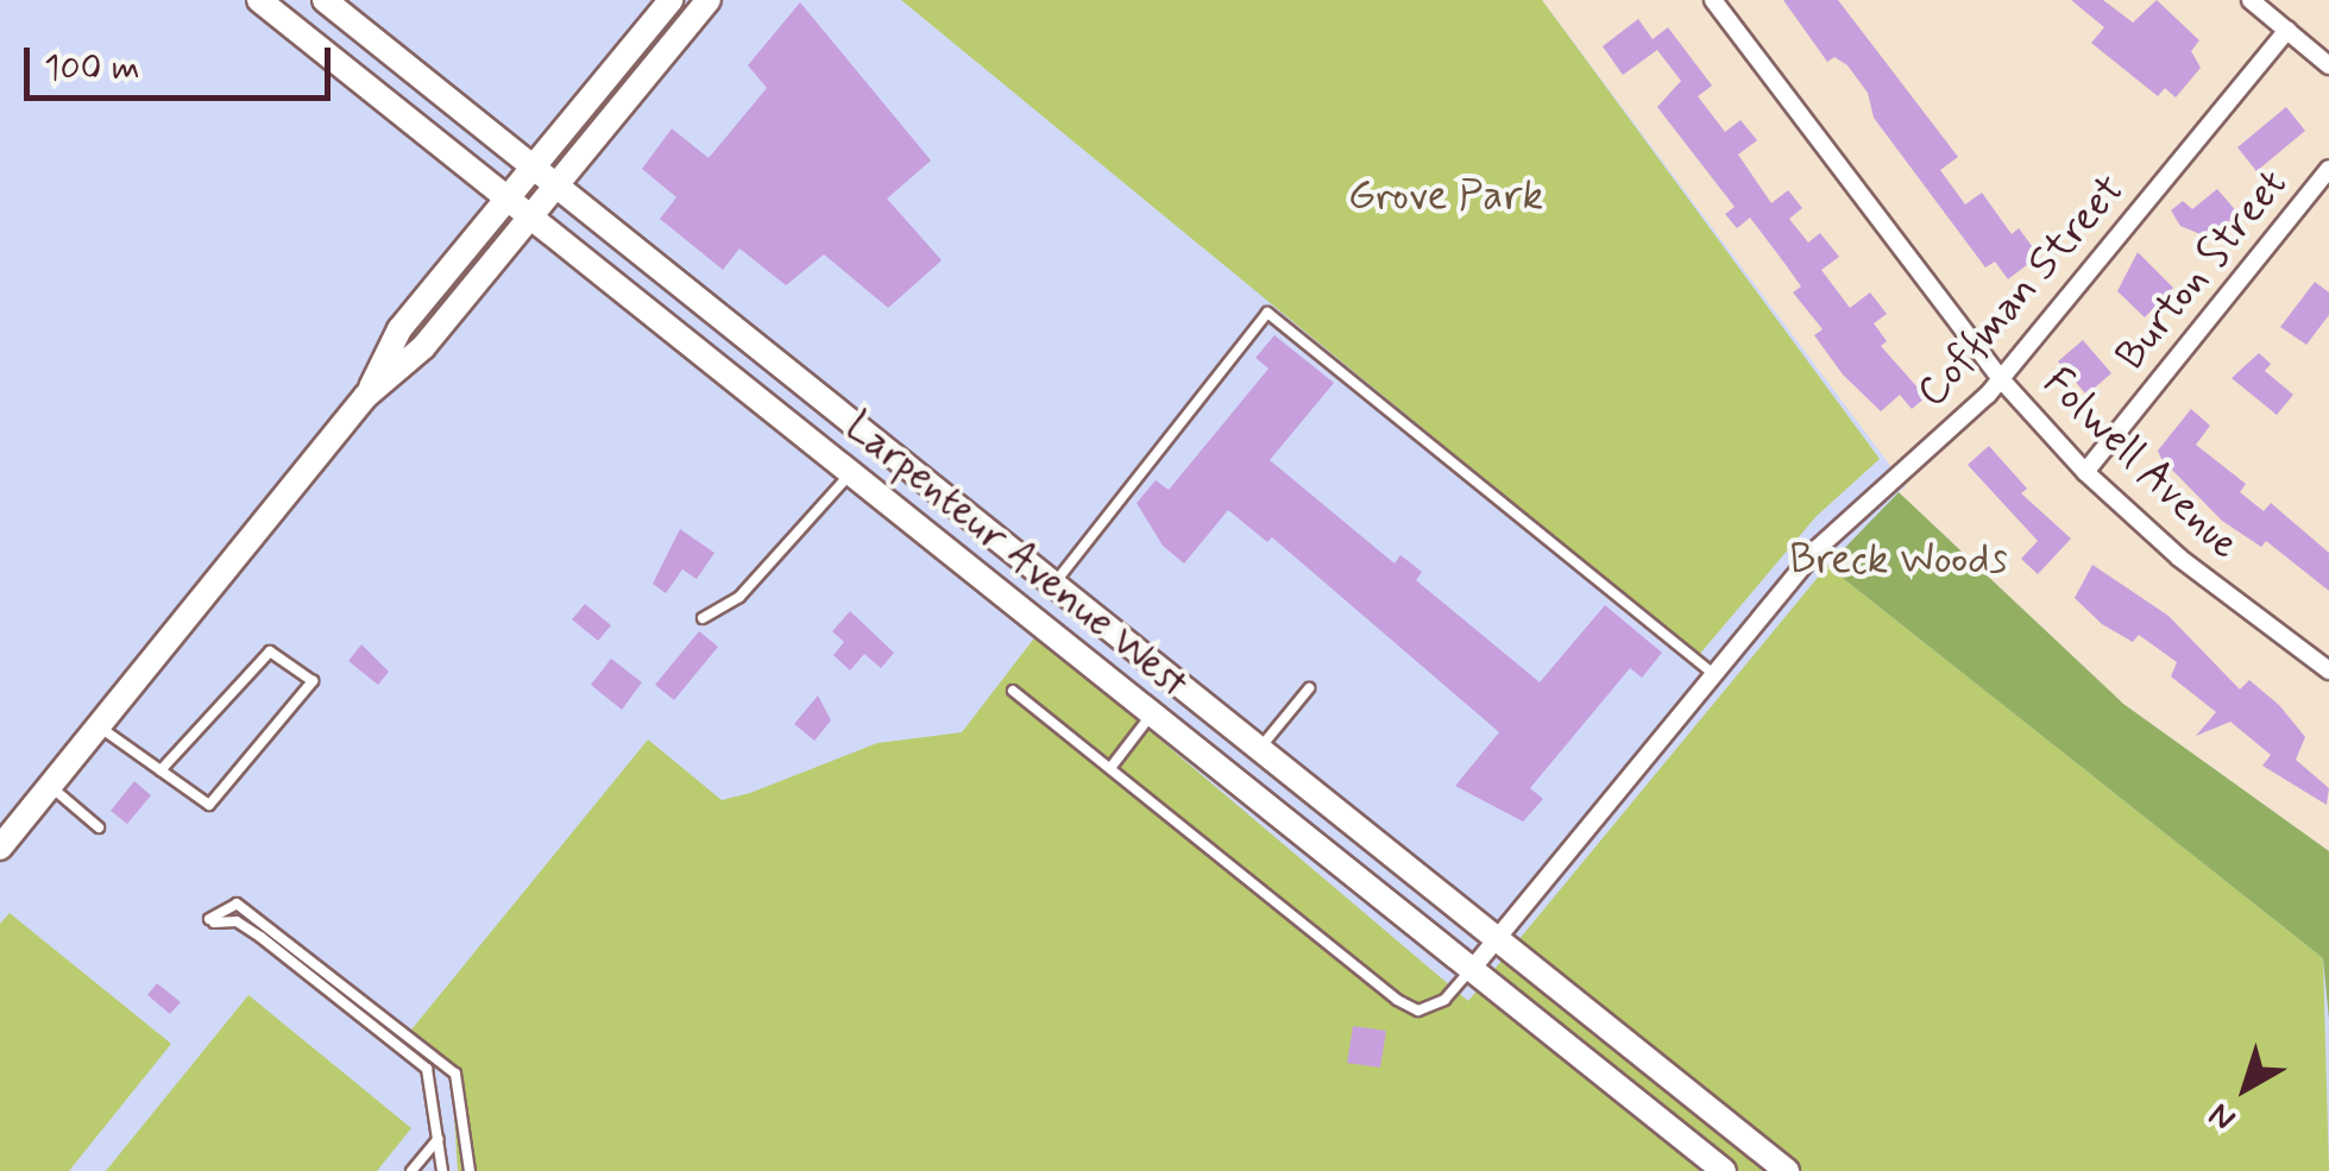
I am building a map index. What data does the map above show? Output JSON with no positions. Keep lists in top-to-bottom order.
{
  "streets": {
    "main road": ["Larpenteur Avenue West"],
    "street": ["Burton Street", "Coffman Street", "Folwell Avenue"]
  },
  "crossings": [
    ["Burton Street", "Folwell Avenue"],
    ["Coffman Street", "Folwell Avenue"],
    ["Coffman Street", "Larpenteur Avenue West"]
  ],
  "parks": ["Grove Park", "Breck Woods"],
  "scale_bar": "100 m",
  "north": "bottom left"
}
